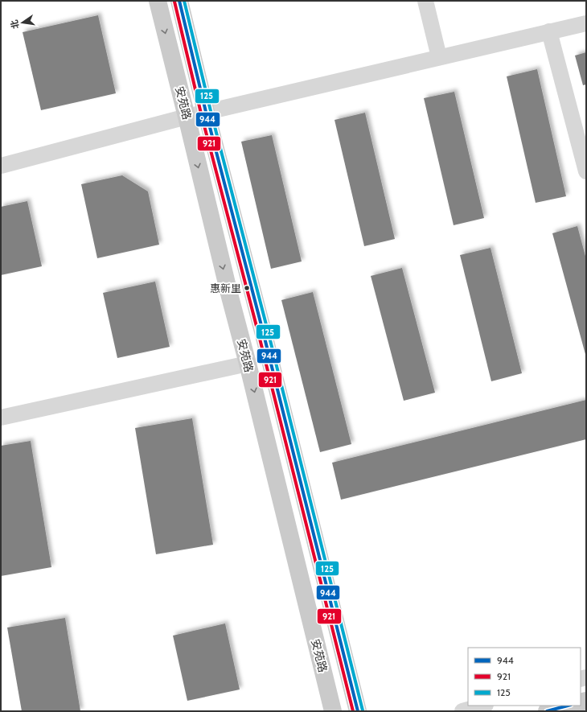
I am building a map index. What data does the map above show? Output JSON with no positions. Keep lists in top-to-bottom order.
{
  "streets": {
    "main road": ["安苑路"]
  },
  "places": ["惠新里"],
  "lines": ["transit line 944", "transit line 125", "transit line 921"],
  "legend": ["944", "921", "125"],
  "north": "left"
}
